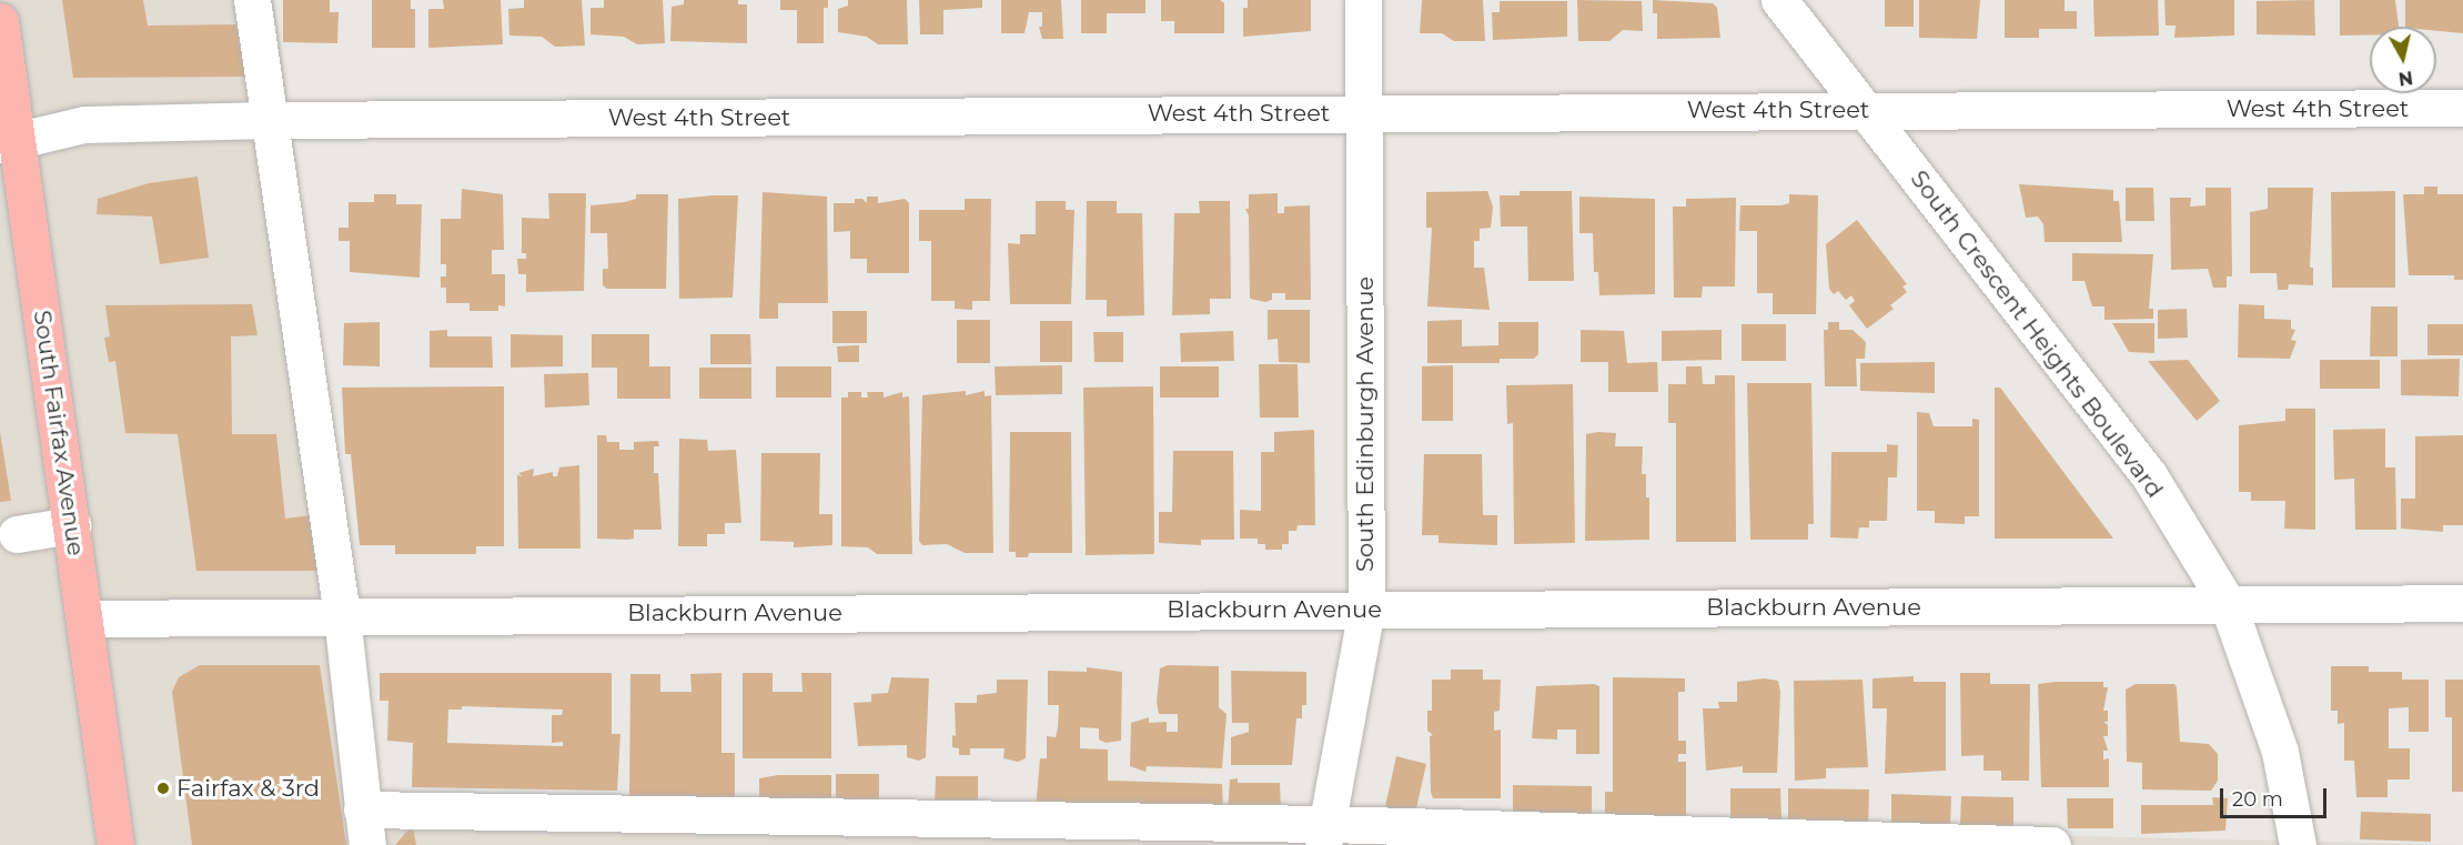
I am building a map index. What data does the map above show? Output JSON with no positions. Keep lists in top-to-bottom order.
{
  "streets": {
    "main road": ["South Fairfax Avenue"],
    "street": [
      "West 4th Street",
      "South Crescent Heights Boulevard",
      "South Edinburgh Avenue",
      "Blackburn Avenue"
    ]
  },
  "crossings": [
    ["West 4th Street", "South Crescent Heights Boulevard"],
    ["West 4th Street", "South Edinburgh Avenue"],
    ["West 4th Street", "South Fairfax Avenue"],
    ["South Crescent Heights Boulevard", "Blackburn Avenue"],
    ["South Edinburgh Avenue", "Blackburn Avenue"],
    ["South Fairfax Avenue", "Blackburn Avenue"]
  ],
  "places": ["Fairfax & 3rd"],
  "scale_bar": "20 m",
  "north": "bottom"
}
